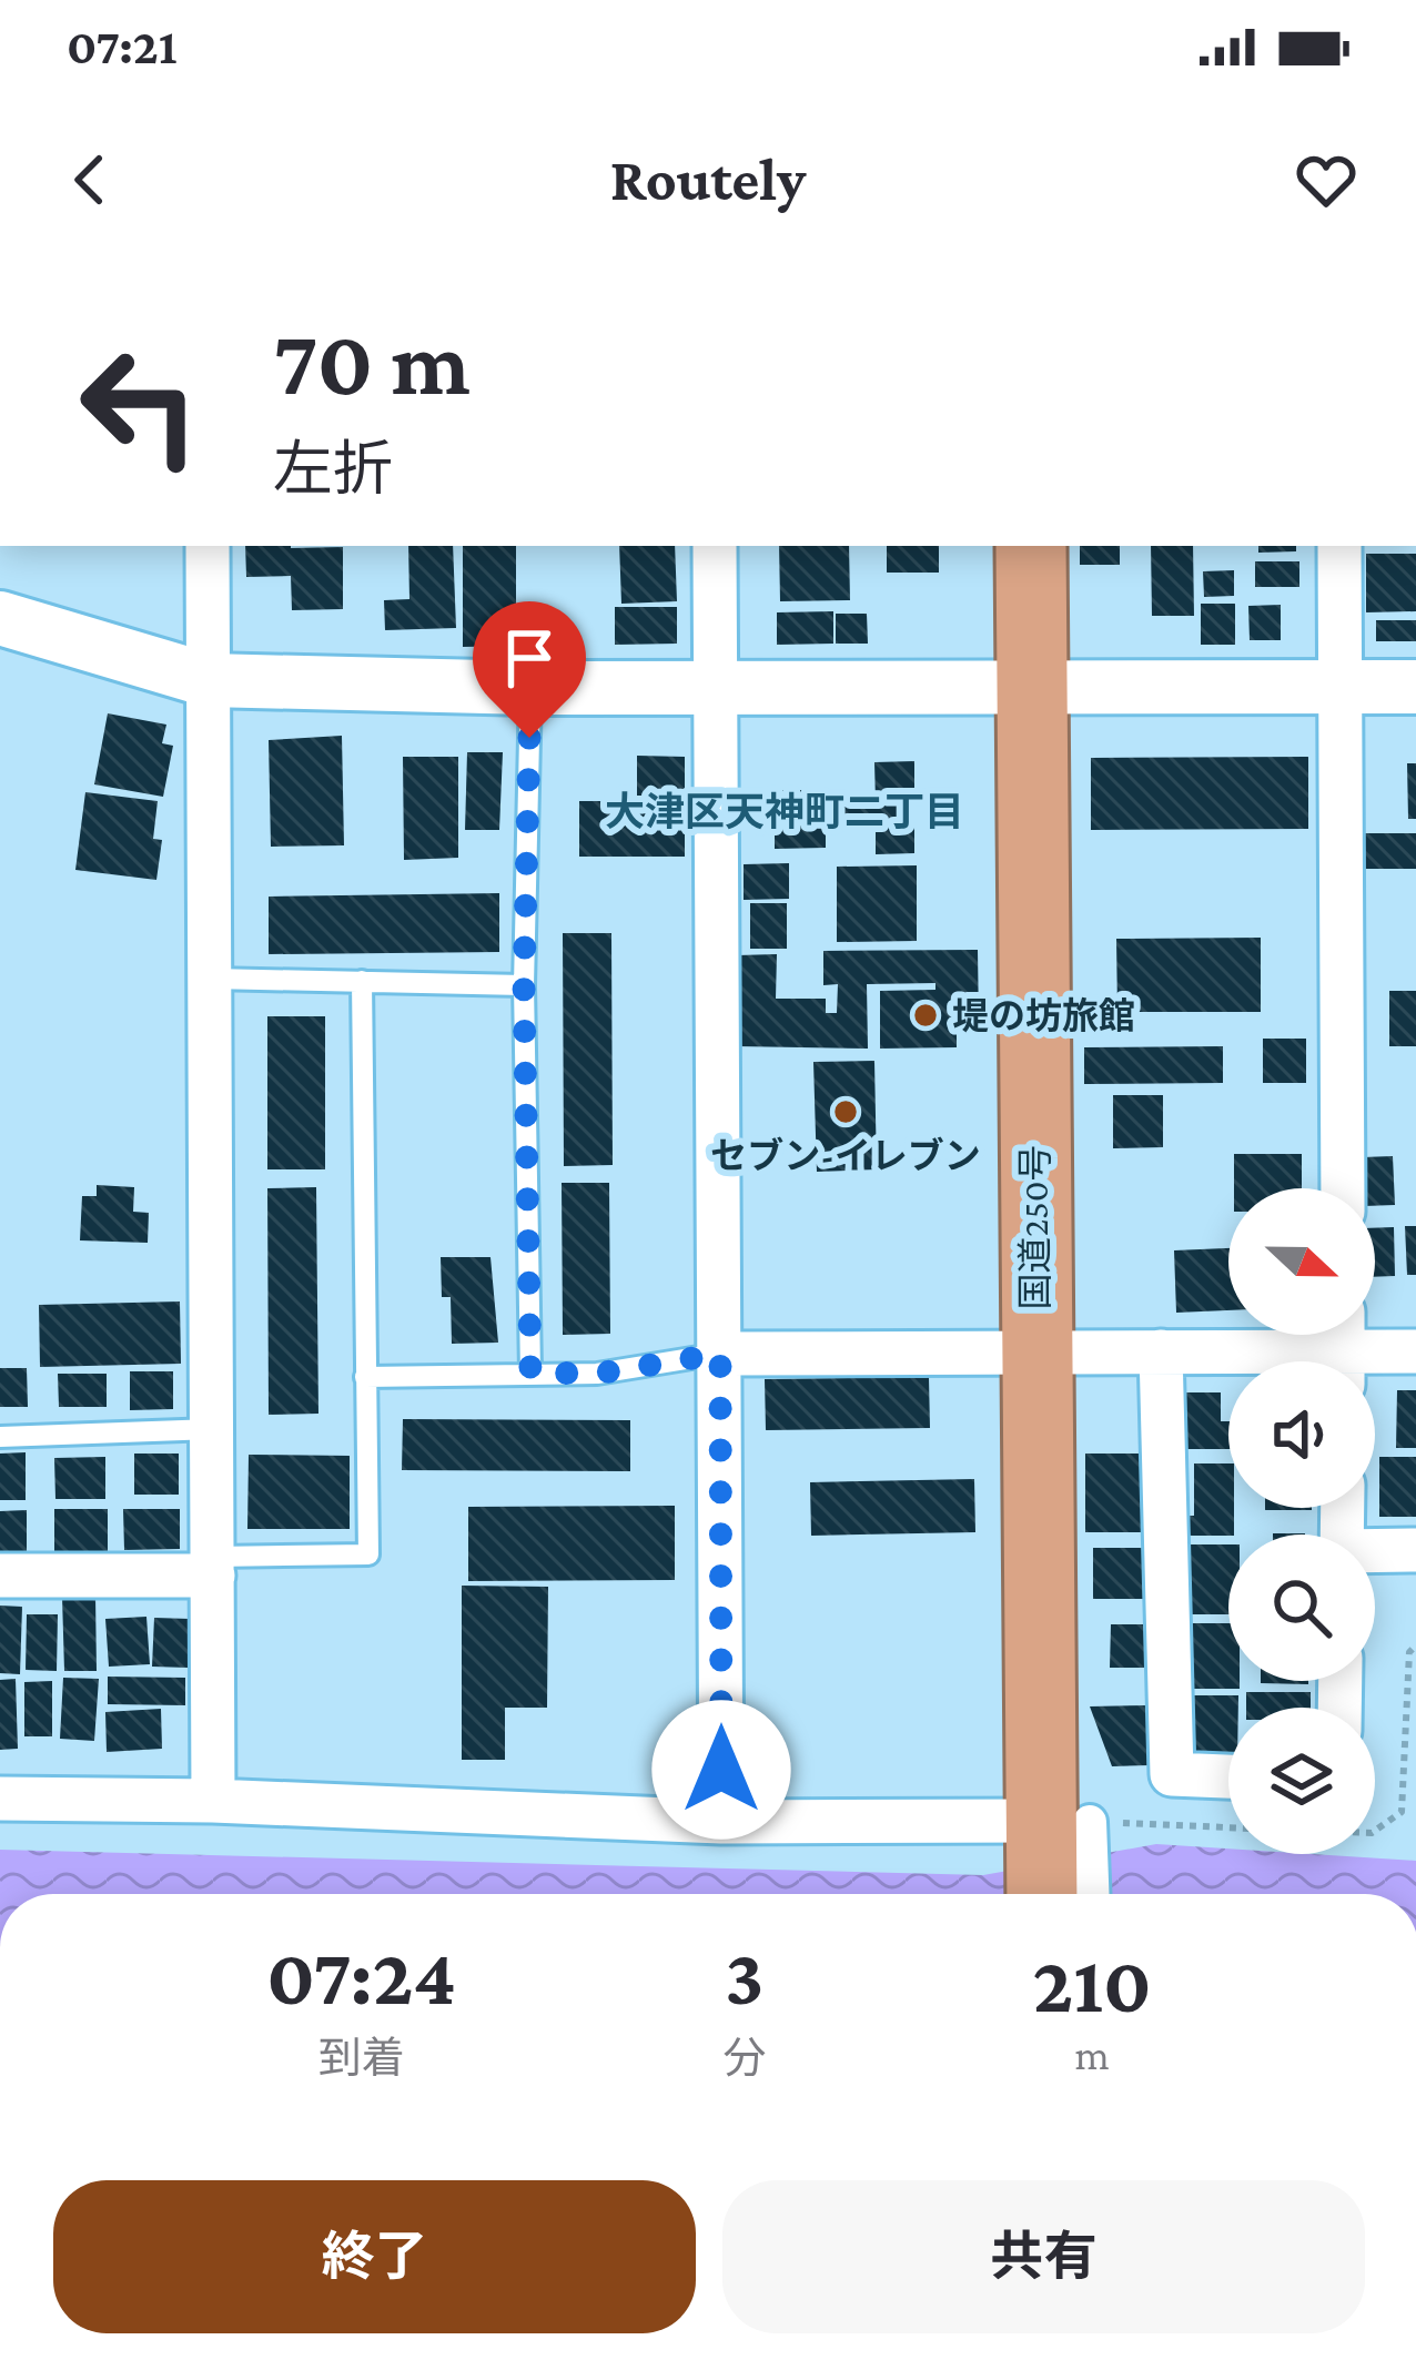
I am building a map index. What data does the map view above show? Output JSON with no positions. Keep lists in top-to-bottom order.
{
  "streets": {
    "highway": ["国道250号"]
  },
  "districts": ["大津区天神町二丁目"],
  "places": ["堤の坊旅館", "セブン-イレブン"],
  "north": "right",
  "page": {
    "status": "07:21",
    "header": "Routely",
    "turn": ["70 m", "左折"],
    "eta": [
      "07:24",
      "到着",
      "3",
      "分",
      "210",
      "m"
    ],
    "buttons": ["終了", "共有"]
  }
}
